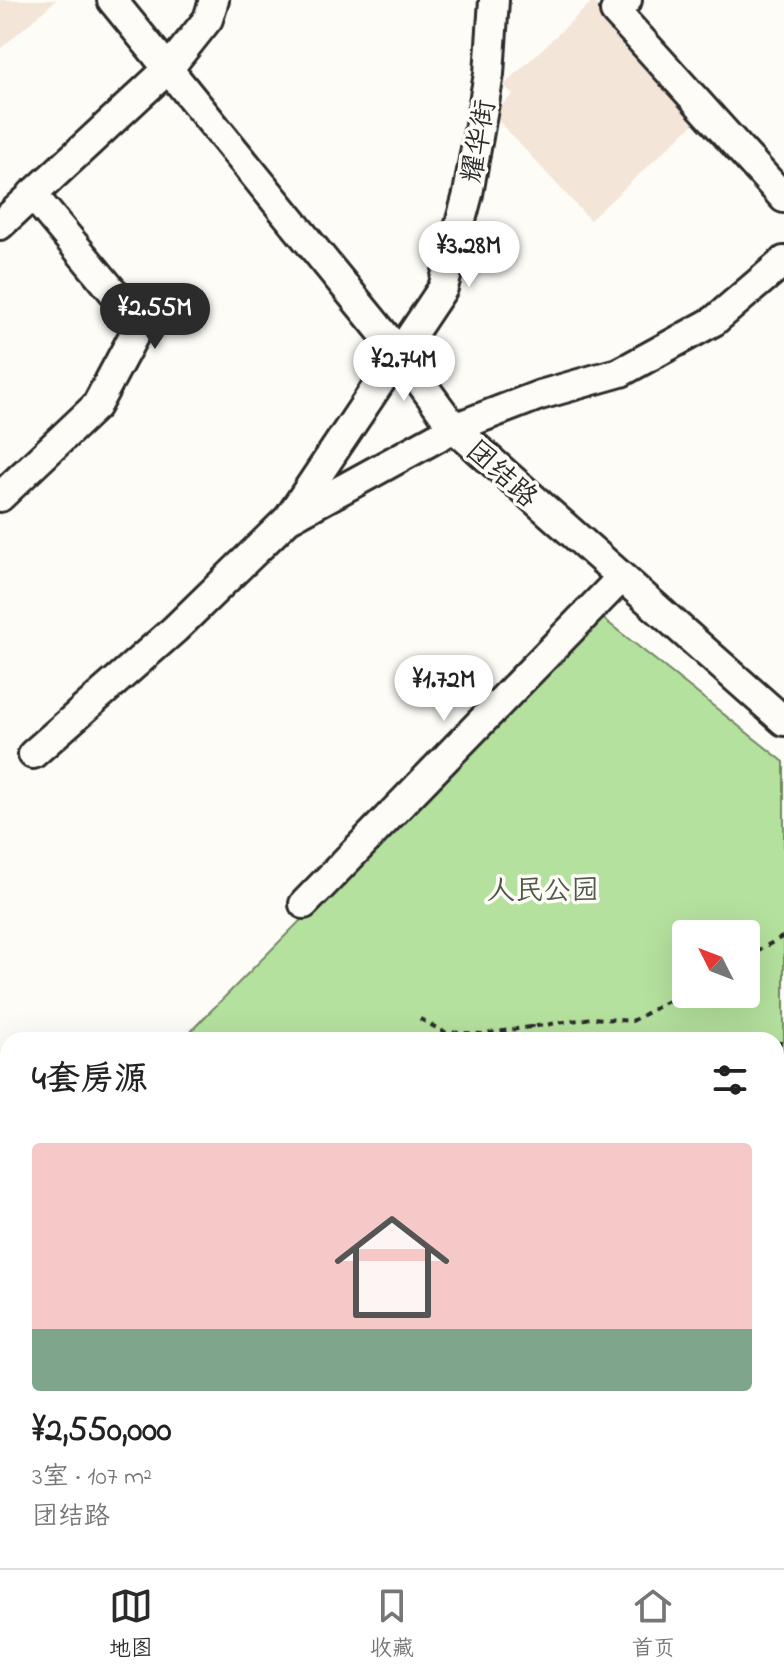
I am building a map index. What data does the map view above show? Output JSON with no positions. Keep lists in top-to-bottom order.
{
  "streets": {
    "street": ["耀华街", "团结路"]
  },
  "crossings": [
    ["耀华街", "团结路"]
  ],
  "parks": ["人民公园"],
  "north": "top left",
  "page": {
    "price": [
      "¥3.28M",
      "¥2.55M",
      "¥2.74M",
      "¥1.72M"
    ],
    "heading": "4套房源",
    "list": [
      {
        "name": "¥2,550,000",
        "note": "3室 · 107 m² · 团结路"
      }
    ],
    "tabs": ["地图", "收藏", "首页"]
  }
}
